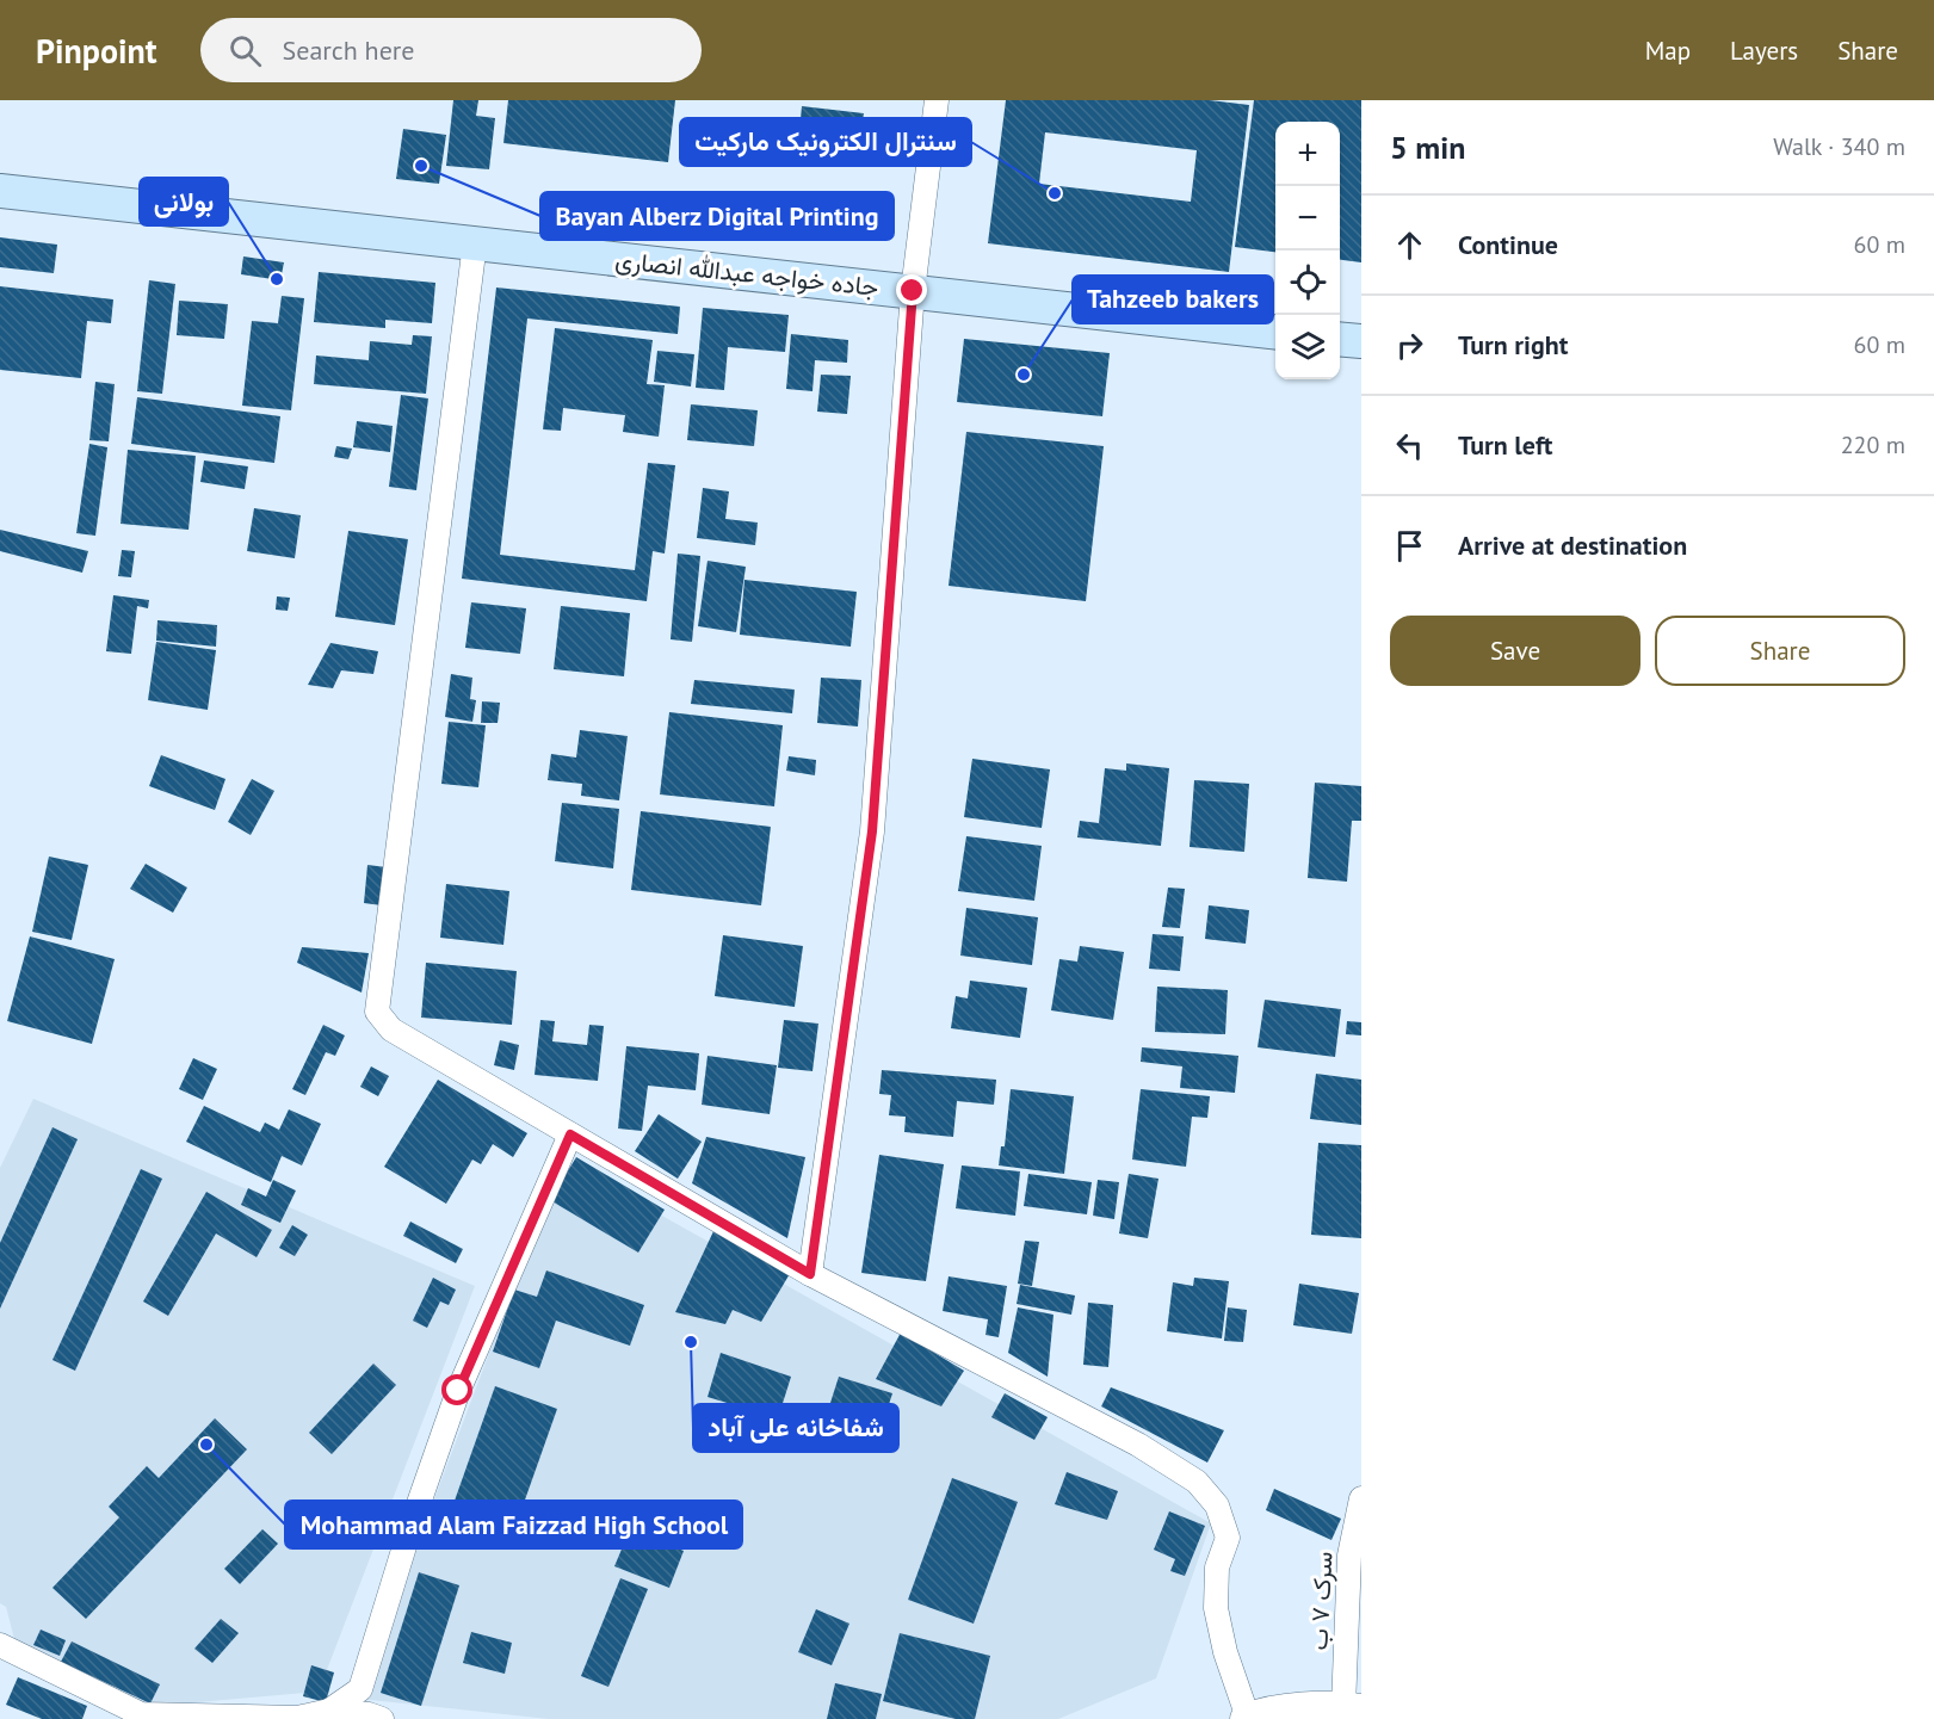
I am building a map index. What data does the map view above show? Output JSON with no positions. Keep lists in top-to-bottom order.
{
  "streets": {
    "main road": ["جاده خواجه عبدالله انصاری"],
    "street": ["سرک ۷ ب"]
  },
  "places": [
    "Bayan Alberz Digital Printing",
    "سنترال الکترونیک مارکیت",
    "بولانی",
    "Tahzeeb bakers",
    "شفاخانه علی آباد",
    "Mohammad Alam Faizzad High School"
  ],
  "page": {
    "header": "Pinpoint",
    "search": "Search here",
    "nav": ["Map", "Layers", "Share"],
    "heading": ["5 min", "Walk · 340 m"],
    "map_buttons": ["+", "−"],
    "list": [
      ["Continue", "60 m"],
      ["Turn right", "60 m"],
      ["Turn left", "220 m"],
      "Arrive at destination"
    ],
    "buttons": ["Save", "Share"]
  }
}
